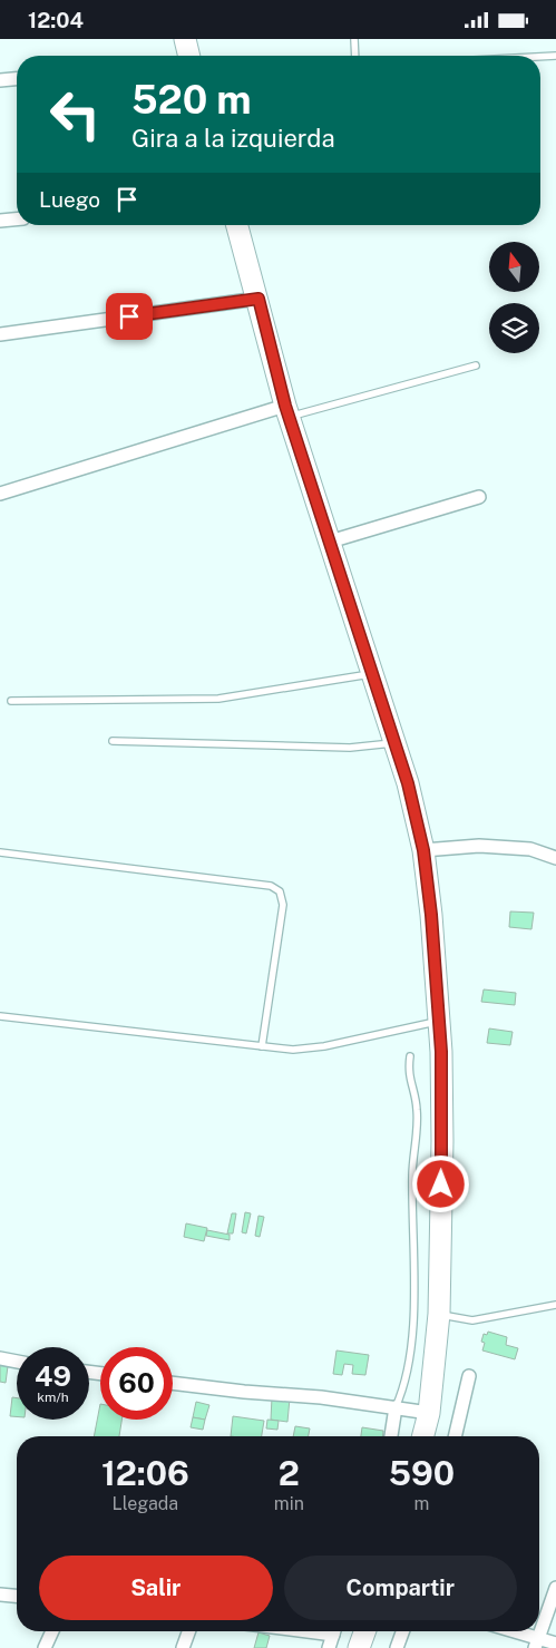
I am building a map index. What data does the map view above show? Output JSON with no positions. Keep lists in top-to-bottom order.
{
  "north": "top",
  "page": {
    "status": "12:04",
    "turn": ["520 m", "Gira a la izquierda"],
    "then": "Luego",
    "speed": "49 km/h",
    "limit": "60",
    "eta": [
      "12:06",
      "Llegada",
      "2",
      "min",
      "590",
      "m"
    ],
    "buttons": ["Salir", "Compartir"]
  }
}
